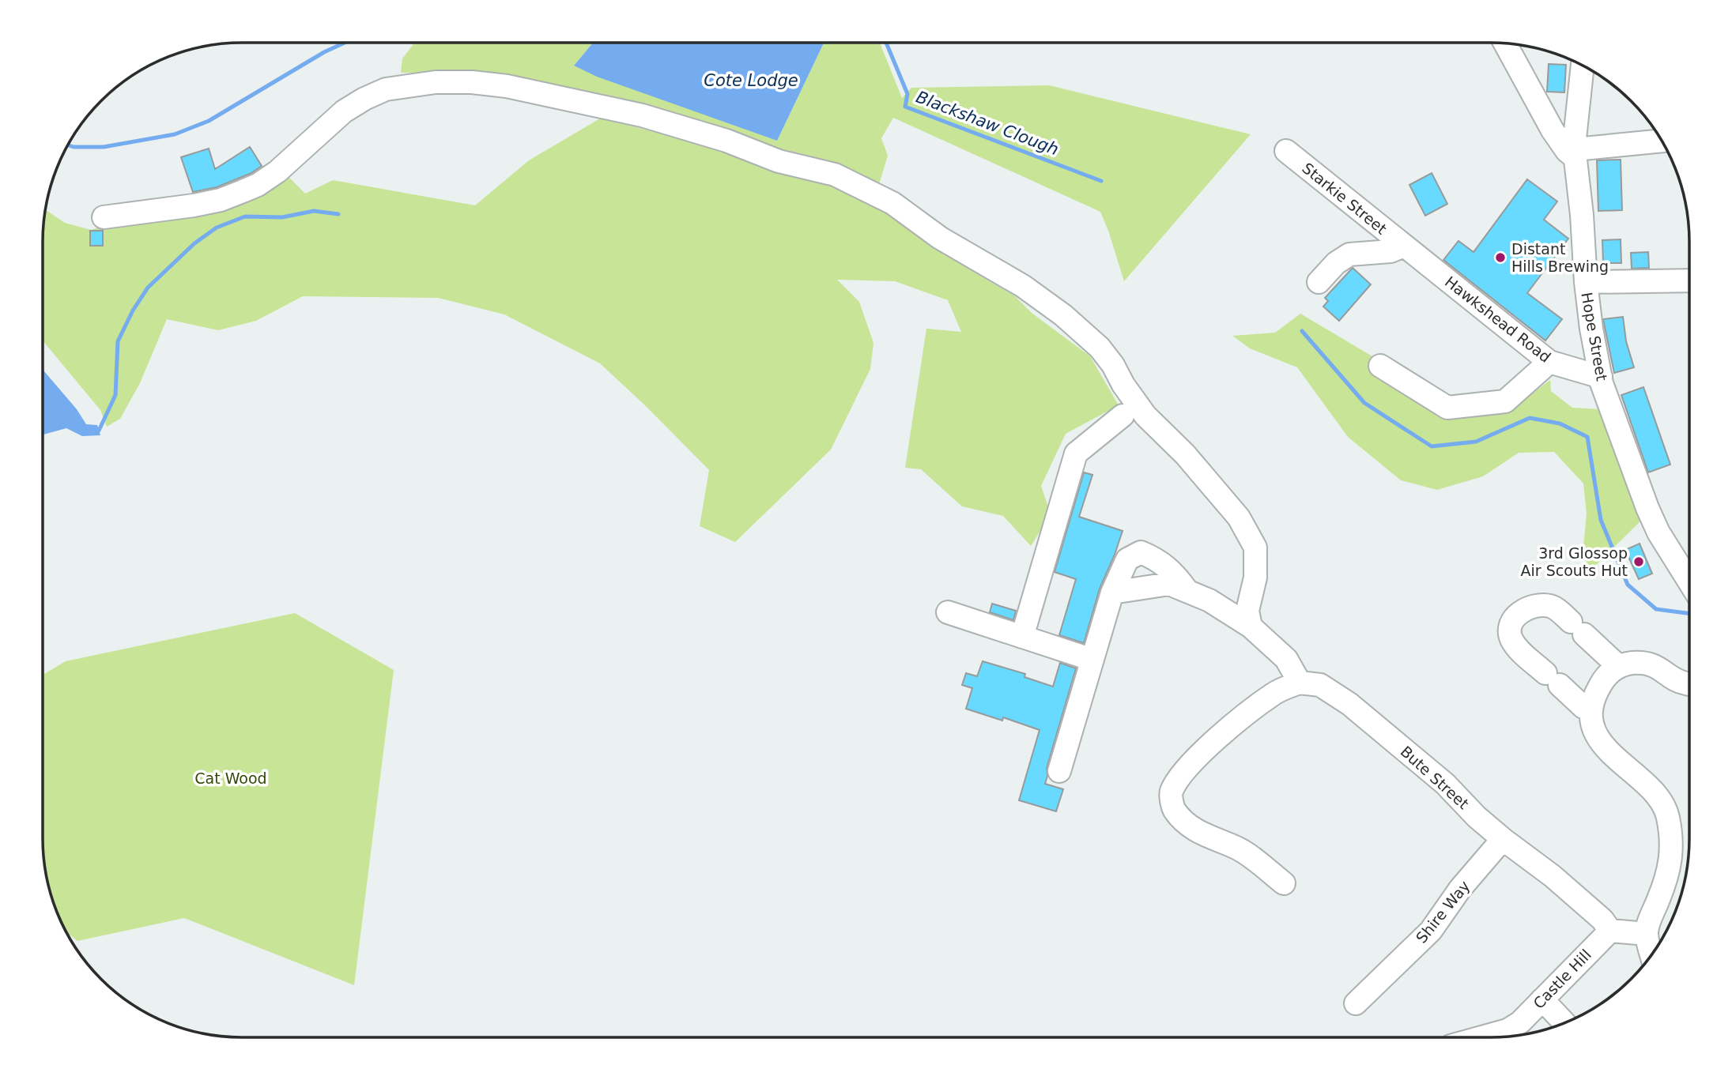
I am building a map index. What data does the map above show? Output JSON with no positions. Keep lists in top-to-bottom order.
{
  "streets": {
    "street": [
      "Starkie Street",
      "Hawkshead Road",
      "Hope Street",
      "Bute Street",
      "Shire Way",
      "Castle Hill"
    ]
  },
  "crossings": [
    ["Starkie Street", "Hawkshead Road"],
    ["Hawkshead Road", "Hope Street"],
    ["Bute Street", "Shire Way"],
    ["Bute Street", "Castle Hill"]
  ],
  "water": ["Cote Lodge", "Blackshaw Clough"],
  "parks": ["Cat Wood"],
  "places": ["Distant Hills Brewing", "3rd Glossop Air Scouts Hut"]
}
